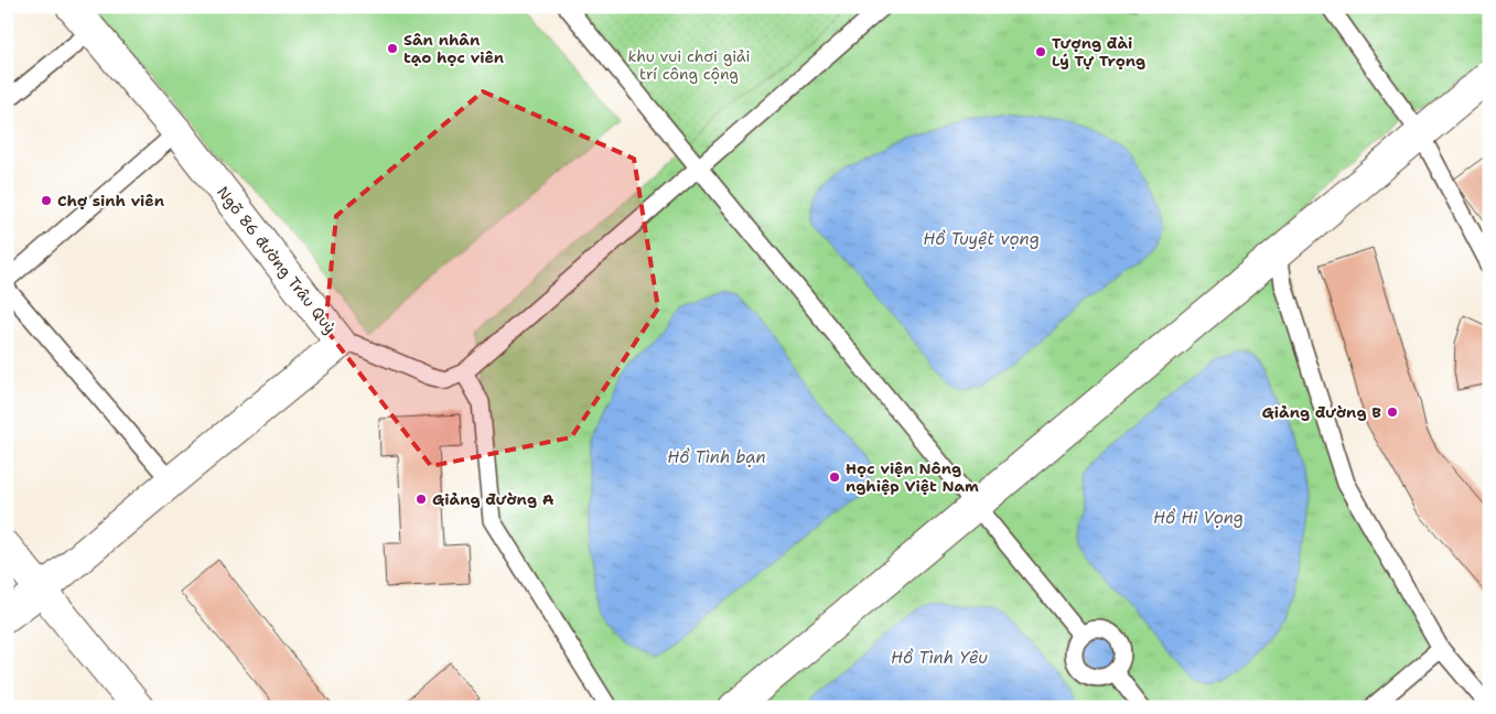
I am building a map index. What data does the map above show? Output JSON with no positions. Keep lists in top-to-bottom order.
{
  "streets": {
    "street": ["Ngõ 86 đường Trâu Quỳ"]
  },
  "water": [
    "Hồ Tuyệt vọng",
    "Hồ Tình bạn",
    "Hồ Hi Vọng",
    "Hồ Tình Yêu"
  ],
  "parks": ["khu vui chơi giải trí công cộng"],
  "places": [
    "Sân nhân tạo học viên",
    "Tượng đài Lý Tự Trọng",
    "Chợ sinh viên",
    "Giảng đường B",
    "Học viện Nông nghiệp Việt Nam",
    "Giảng đường A"
  ]
}
